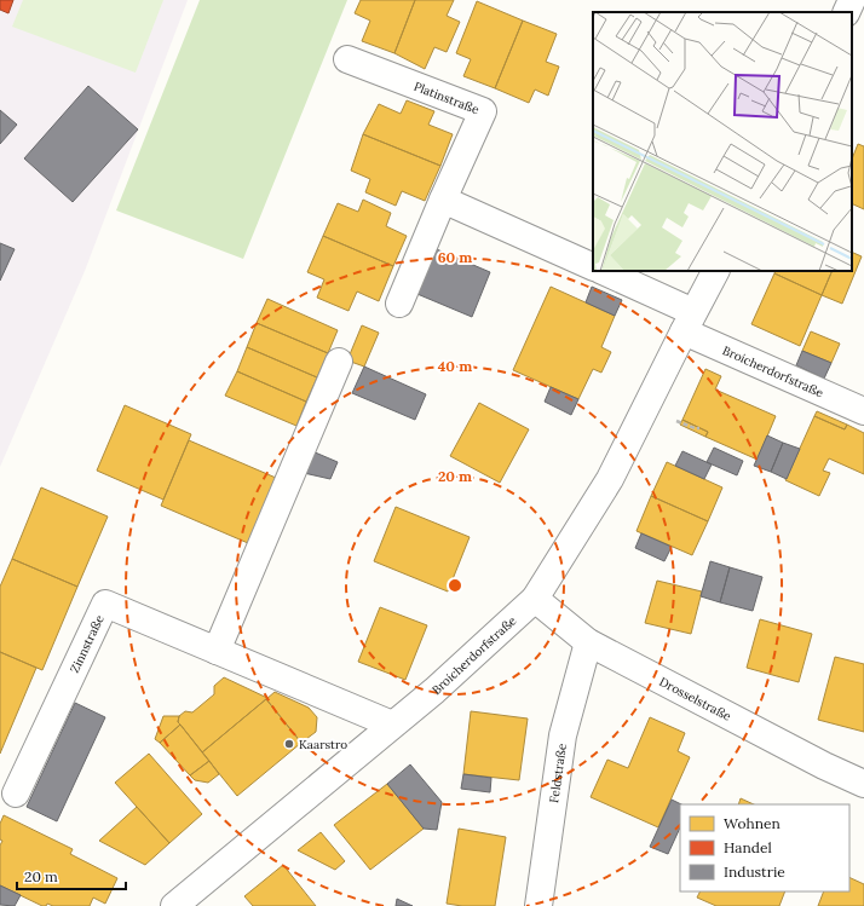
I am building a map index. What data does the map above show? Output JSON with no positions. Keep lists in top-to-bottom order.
{
  "streets": {
    "street": [
      "Platinstraße",
      "Broicherdorfstraße",
      "Zinnstraße",
      "Drosselstraße",
      "Feldstraße"
    ]
  },
  "crossings": [
    ["Broicherdorfstraße", "Zinnstraße"],
    ["Broicherdorfstraße", "Drosselstraße"],
    ["Drosselstraße", "Feldstraße"]
  ],
  "places": ["Kaarstro"],
  "legend": ["Wohnen", "Handel", "Industrie"],
  "scale_bar": "20 m",
  "rings": ["60 m", "40 m", "20 m"]
}
